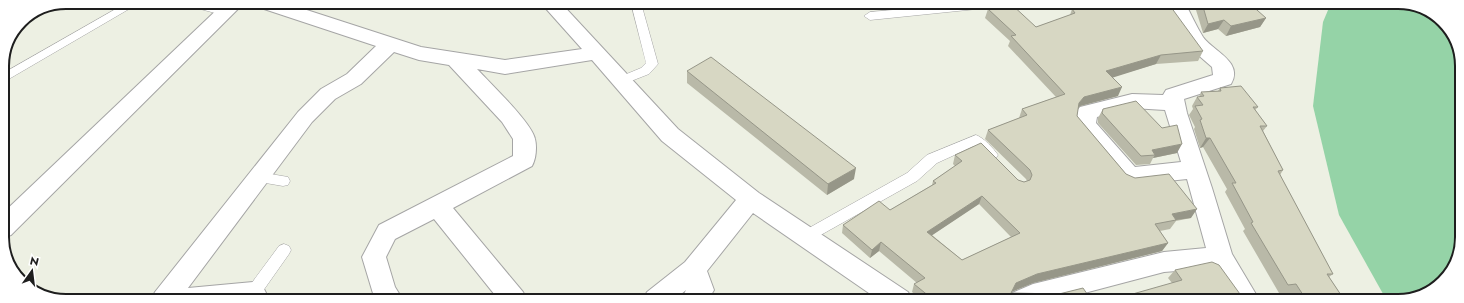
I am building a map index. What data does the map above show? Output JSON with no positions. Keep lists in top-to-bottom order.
{
  "north": "top"
}
